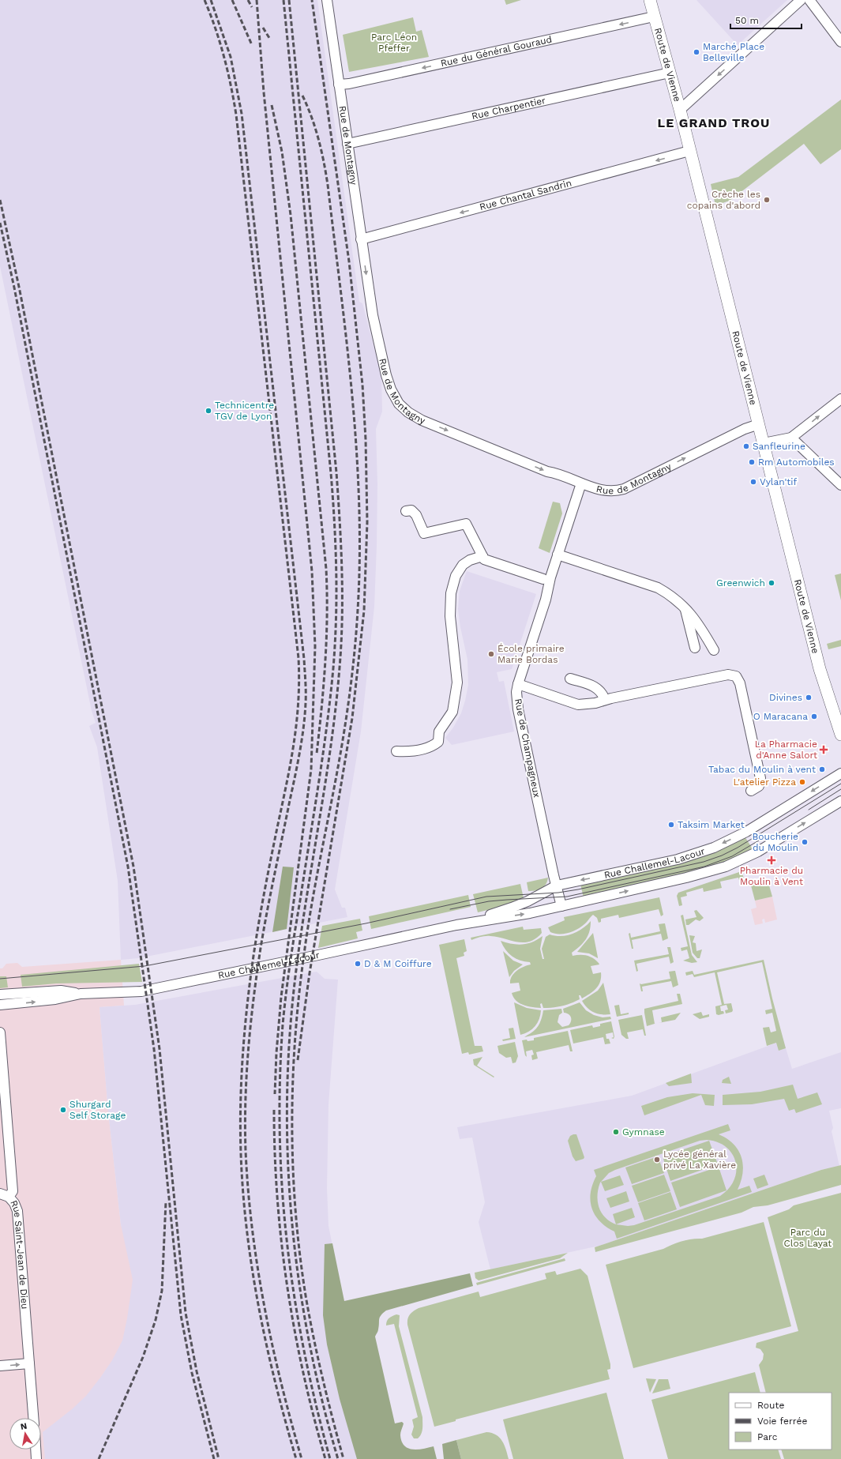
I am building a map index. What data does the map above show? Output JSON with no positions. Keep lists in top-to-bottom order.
{
  "streets": {
    "main road": ["Route de Vienne"],
    "street": [
      "Rue du Général Gouraud",
      "Rue Charpentier",
      "Rue de Montagny",
      "Rue Chantal Sandrin",
      "Rue de Champagneux",
      "Rue Challemel-Lacour",
      "Rue Saint-Jean de Dieu"
    ]
  },
  "crossings": [
    ["Rue du Général Gouraud", "Route de Vienne"],
    ["Rue du Général Gouraud", "Rue de Montagny"],
    ["Route de Vienne", "Rue Charpentier"],
    ["Route de Vienne", "Rue de Montagny"],
    ["Route de Vienne", "Rue Chantal Sandrin"],
    ["Rue Charpentier", "Rue de Montagny"],
    ["Rue de Montagny", "Rue Chantal Sandrin"],
    ["Rue de Montagny", "Rue de Champagneux"],
    ["Rue de Champagneux", "Rue Challemel-Lacour"]
  ],
  "one_way": ["Rue du Général Gouraud", "Rue Chantal Sandrin"],
  "districts": ["LE GRAND TROU"],
  "parks": ["Parc Léon Pfeffer", "Parc du Clos Layat"],
  "places": {
    "other": [
      "Marché Place Belleville",
      "Crèche les copains d'abord",
      "Technicentre TGV de Lyon",
      "Sanfleurine",
      "Rm Automobiles",
      "Vylan'tif",
      "Greenwich",
      "École primaire Marie Bordas",
      "Divines",
      "O Maracana",
      "Tabac du Moulin à vent",
      "L'atelier Pizza",
      "Taksim Market",
      "Boucherie du Moulin",
      "D & M Coiffure",
      "Shurgard Self Storage",
      "Gymnase",
      "Lycée général privé La Xavière"
    ],
    "health": ["La Pharmacie d'Anne Salort", "Pharmacie du Moulin à Vent"]
  },
  "legend": ["Route", "Voie ferrée", "Parc"],
  "scale_bar": "50 m",
  "north": "top"
}
